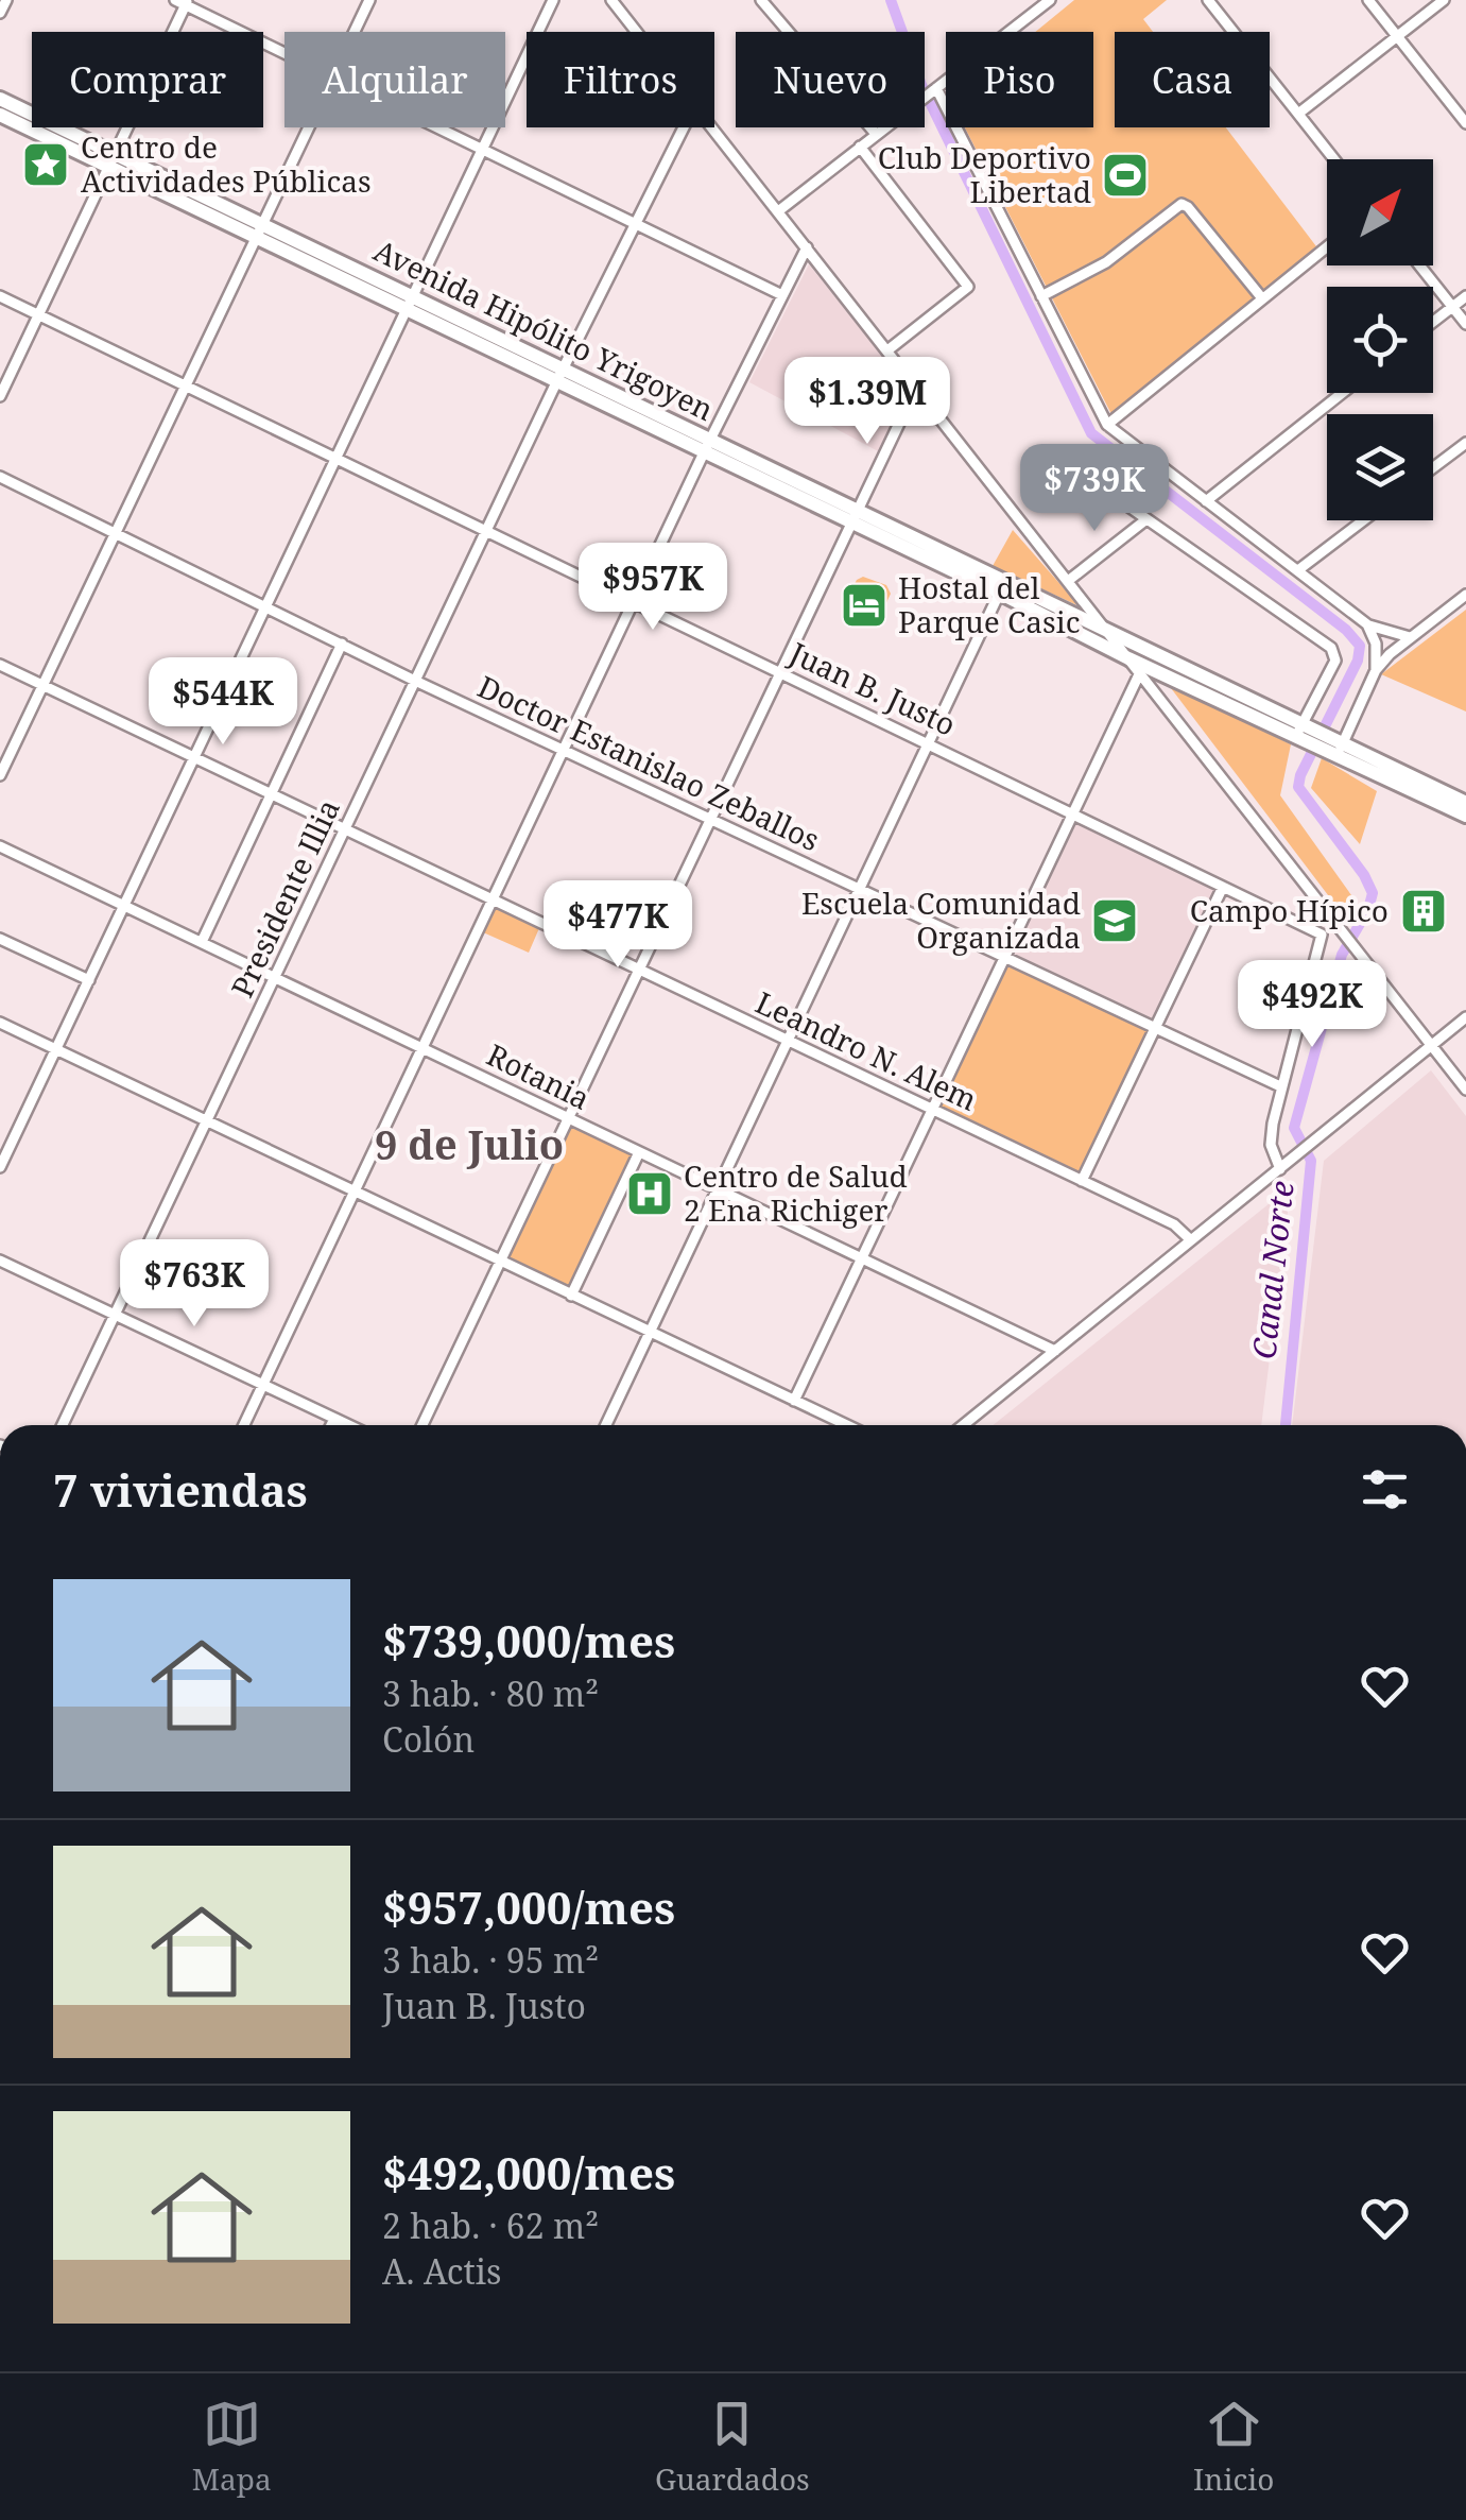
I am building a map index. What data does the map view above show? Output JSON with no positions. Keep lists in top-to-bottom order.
{
  "streets": {
    "street": [
      "Avenida Hipólito Yrigoyen",
      "Juan B. Justo",
      "Doctor Estanislao Zeballos",
      "Presidente Illia",
      "Leandro N. Alem",
      "Rotania"
    ]
  },
  "crossings": [
    ["Avenida Hipólito Yrigoyen", "Presidente Illia"],
    ["Juan B. Justo", "Presidente Illia"],
    ["Doctor Estanislao Zeballos", "Presidente Illia"],
    ["Presidente Illia", "Leandro N. Alem"],
    ["Presidente Illia", "Rotania"]
  ],
  "districts": ["9 de Julio"],
  "water": ["Canal Norte"],
  "places": {
    "place": ["Centro de Actividades Públicas"],
    "sports": ["Club Deportivo Libertad"],
    "hotel": ["Hostal del Parque Casic"],
    "building": ["Campo Hípico"],
    "school or university": ["Escuela Comunidad Organizada"],
    "hospital": ["Centro de Salud 2 Ena Richiger"]
  },
  "north": "top right",
  "page": {
    "chip": [
      "Comprar",
      "Alquilar",
      "Filtros",
      "Nuevo",
      "Piso",
      "Casa"
    ],
    "price": [
      "$1.39M",
      "$739K",
      "$957K",
      "$544K",
      "$477K",
      "$492K",
      "$763K"
    ],
    "heading": "7 viviendas",
    "list": [
      {
        "name": "$739,000/mes",
        "note": "3 hab. · 80 m² · Colón"
      },
      {
        "name": "$957,000/mes",
        "note": "3 hab. · 95 m² · Juan B. Justo"
      },
      {
        "name": "$492,000/mes",
        "note": "2 hab. · 62 m² · A. Actis"
      }
    ],
    "tabs": ["Mapa", "Guardados", "Inicio"]
  }
}
